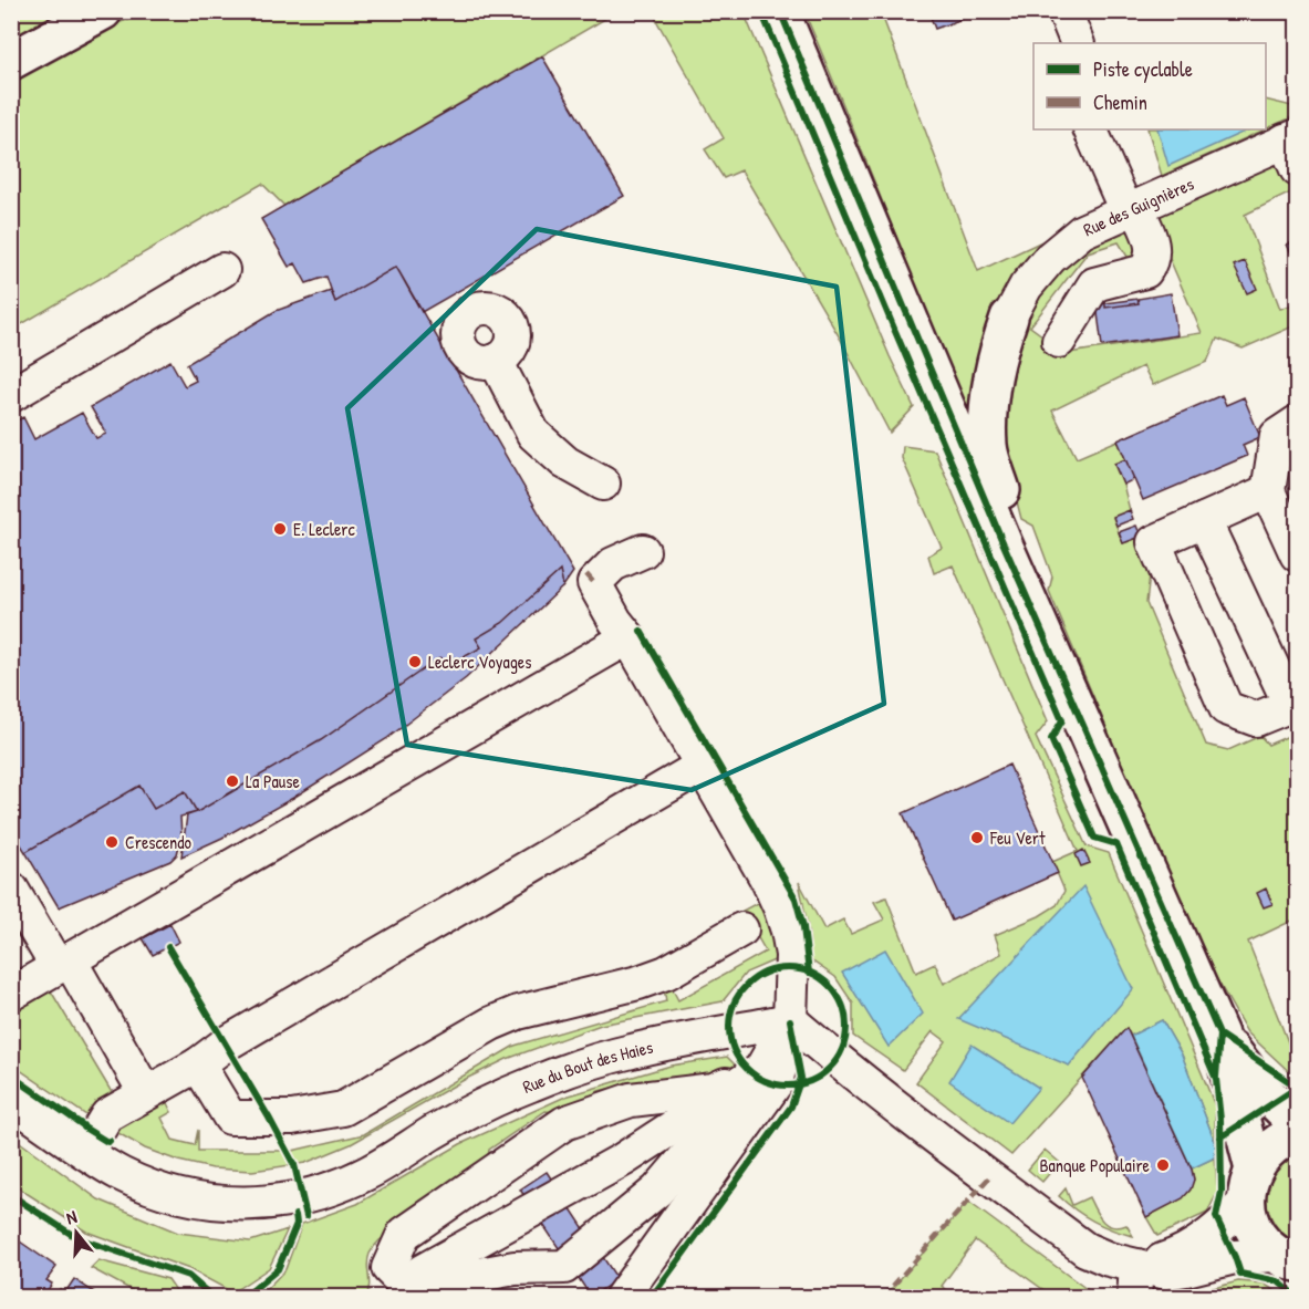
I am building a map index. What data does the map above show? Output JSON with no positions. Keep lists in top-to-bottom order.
{
  "streets": {
    "street": ["Rue des Guignières", "Rue du Bout des Haies"]
  },
  "places": [
    "E. Leclerc",
    "Leclerc Voyages",
    "La Pause",
    "Feu Vert",
    "Crescendo",
    "Banque Populaire"
  ],
  "legend": ["Piste cyclable", "Chemin"],
  "north": "top"
}
